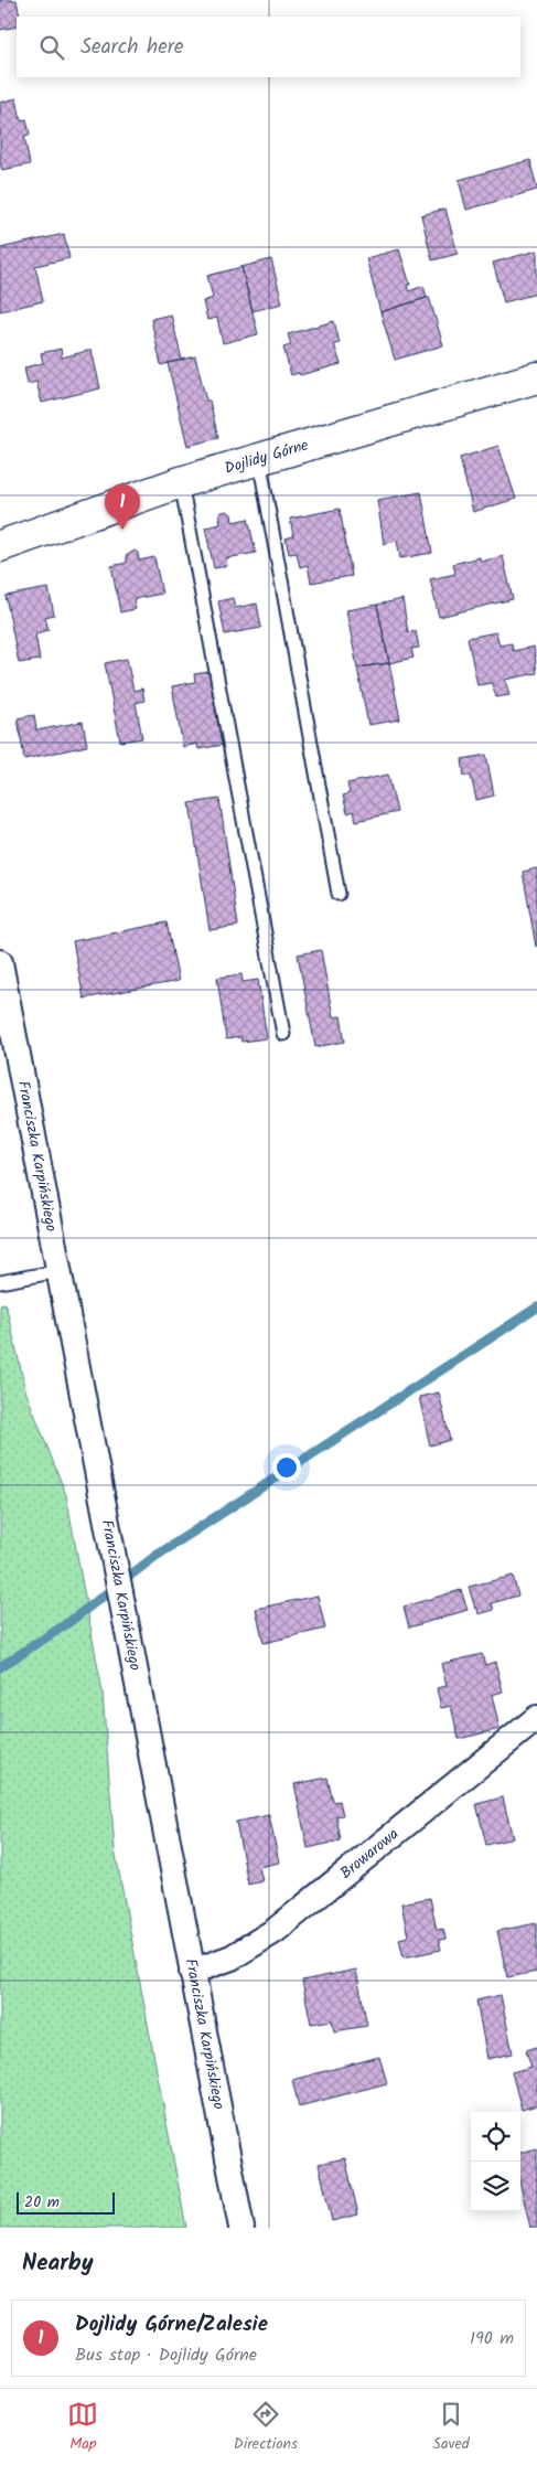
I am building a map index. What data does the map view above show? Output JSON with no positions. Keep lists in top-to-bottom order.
{
  "streets": {
    "street": ["Dojlidy Górne", "Franciszka Karpińskiego", "Browarowa"]
  },
  "crossings": [
    ["Franciszka Karpińskiego", "Browarowa"]
  ],
  "scale_bar": "20 m",
  "page": {
    "search": "Search here",
    "pins": "1",
    "scale": "20 m",
    "heading": "Nearby",
    "list": [
      {
        "mark": "1",
        "name": "Dojlidy Górne/Zalesie",
        "note": "Bus stop · Dojlidy Górne",
        "value": "190 m"
      }
    ],
    "nav": ["Map", "Directions", "Saved"]
  }
}
